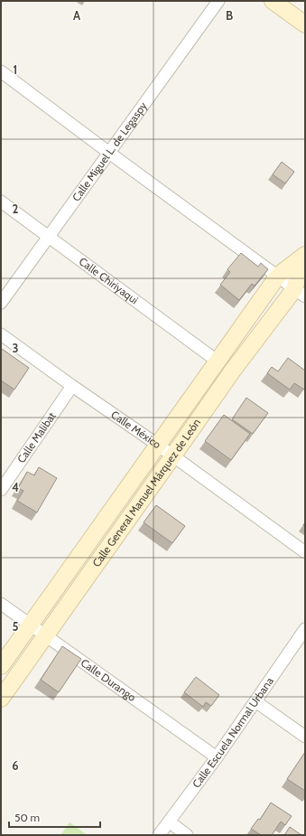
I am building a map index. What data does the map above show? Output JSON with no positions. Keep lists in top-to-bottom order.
{
  "streets": {
    "street": [
      "Calle Miguel L. de Legaspy",
      "Calle Chiriyaqui",
      "Calle México",
      "Calle Malibat",
      "Calle General Manuel Márquez de León",
      "Calle Durango",
      "Calle Escuela Normal Urbana"
    ]
  },
  "crossings": [
    ["Calle Miguel L. de Legaspy", "Calle Chiriyaqui"],
    ["Calle Chiriyaqui", "Calle General Manuel Márquez de León"],
    ["Calle México", "Calle Malibat"],
    ["Calle México", "Calle General Manuel Márquez de León"],
    ["Calle General Manuel Márquez de León", "Calle Durango"],
    ["Calle Durango", "Calle Escuela Normal Urbana"]
  ],
  "scale_bar": "50 m",
  "grid": {
    "columns": ["A", "B"],
    "rows": [
      "1",
      "2",
      "3",
      "4",
      "5",
      "6"
    ]
  }
}
